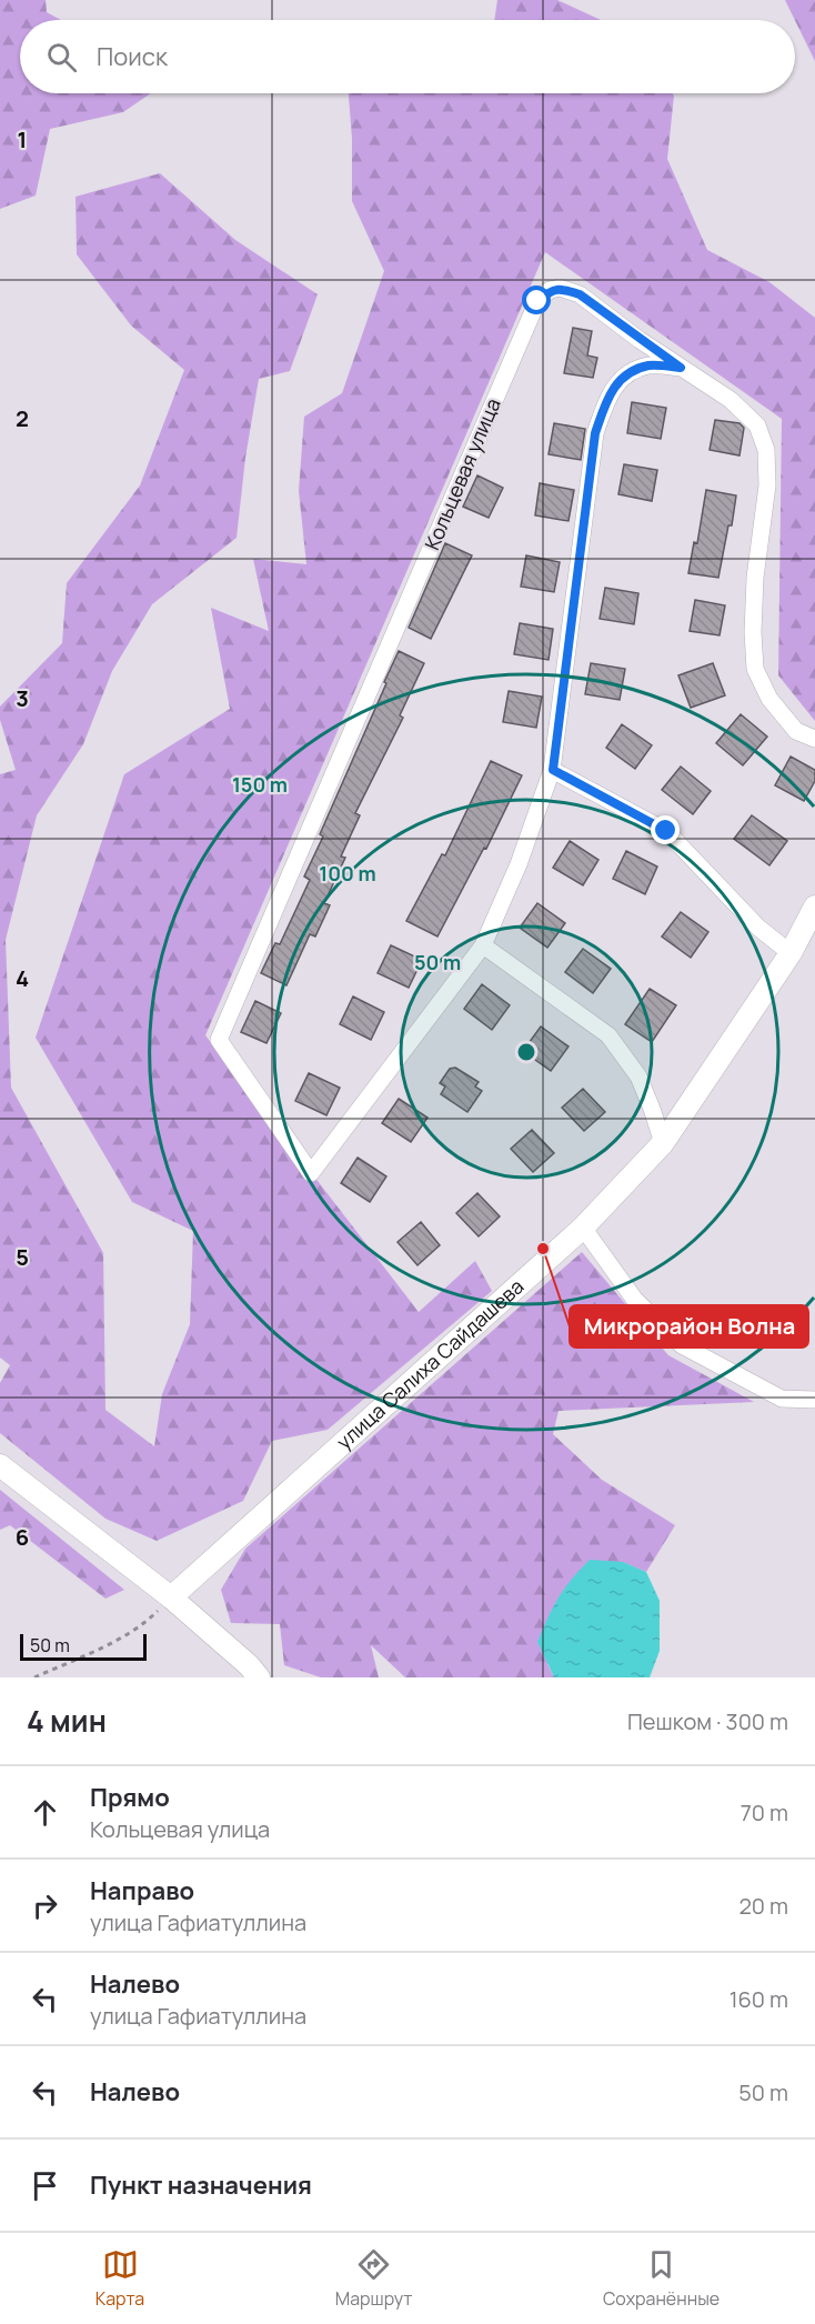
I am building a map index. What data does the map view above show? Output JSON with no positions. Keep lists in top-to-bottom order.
{
  "streets": {
    "street": ["Кольцевая улица", "улица Салиха Сайдашева"]
  },
  "places": ["Микрорайон Волна"],
  "scale_bar": "50 m",
  "page": {
    "search": "Поиск",
    "scale": "50 m",
    "heading": ["4 мин", "Пешком · 300 m"],
    "list": [
      ["Прямо", "Кольцевая улица", "70 m"],
      ["Направо", "улица Гафиатуллина", "20 m"],
      ["Налево", "улица Гафиатуллина", "160 m"],
      ["Налево", "50 m"],
      "Пункт назначения"
    ],
    "nav": ["Карта", "Маршрут", "Сохранённые"]
  },
  "grid": {
    "rows": [
      "1",
      "2",
      "3",
      "4",
      "5",
      "6"
    ]
  },
  "rings": ["150 m", "100 m", "50 m"]
}
